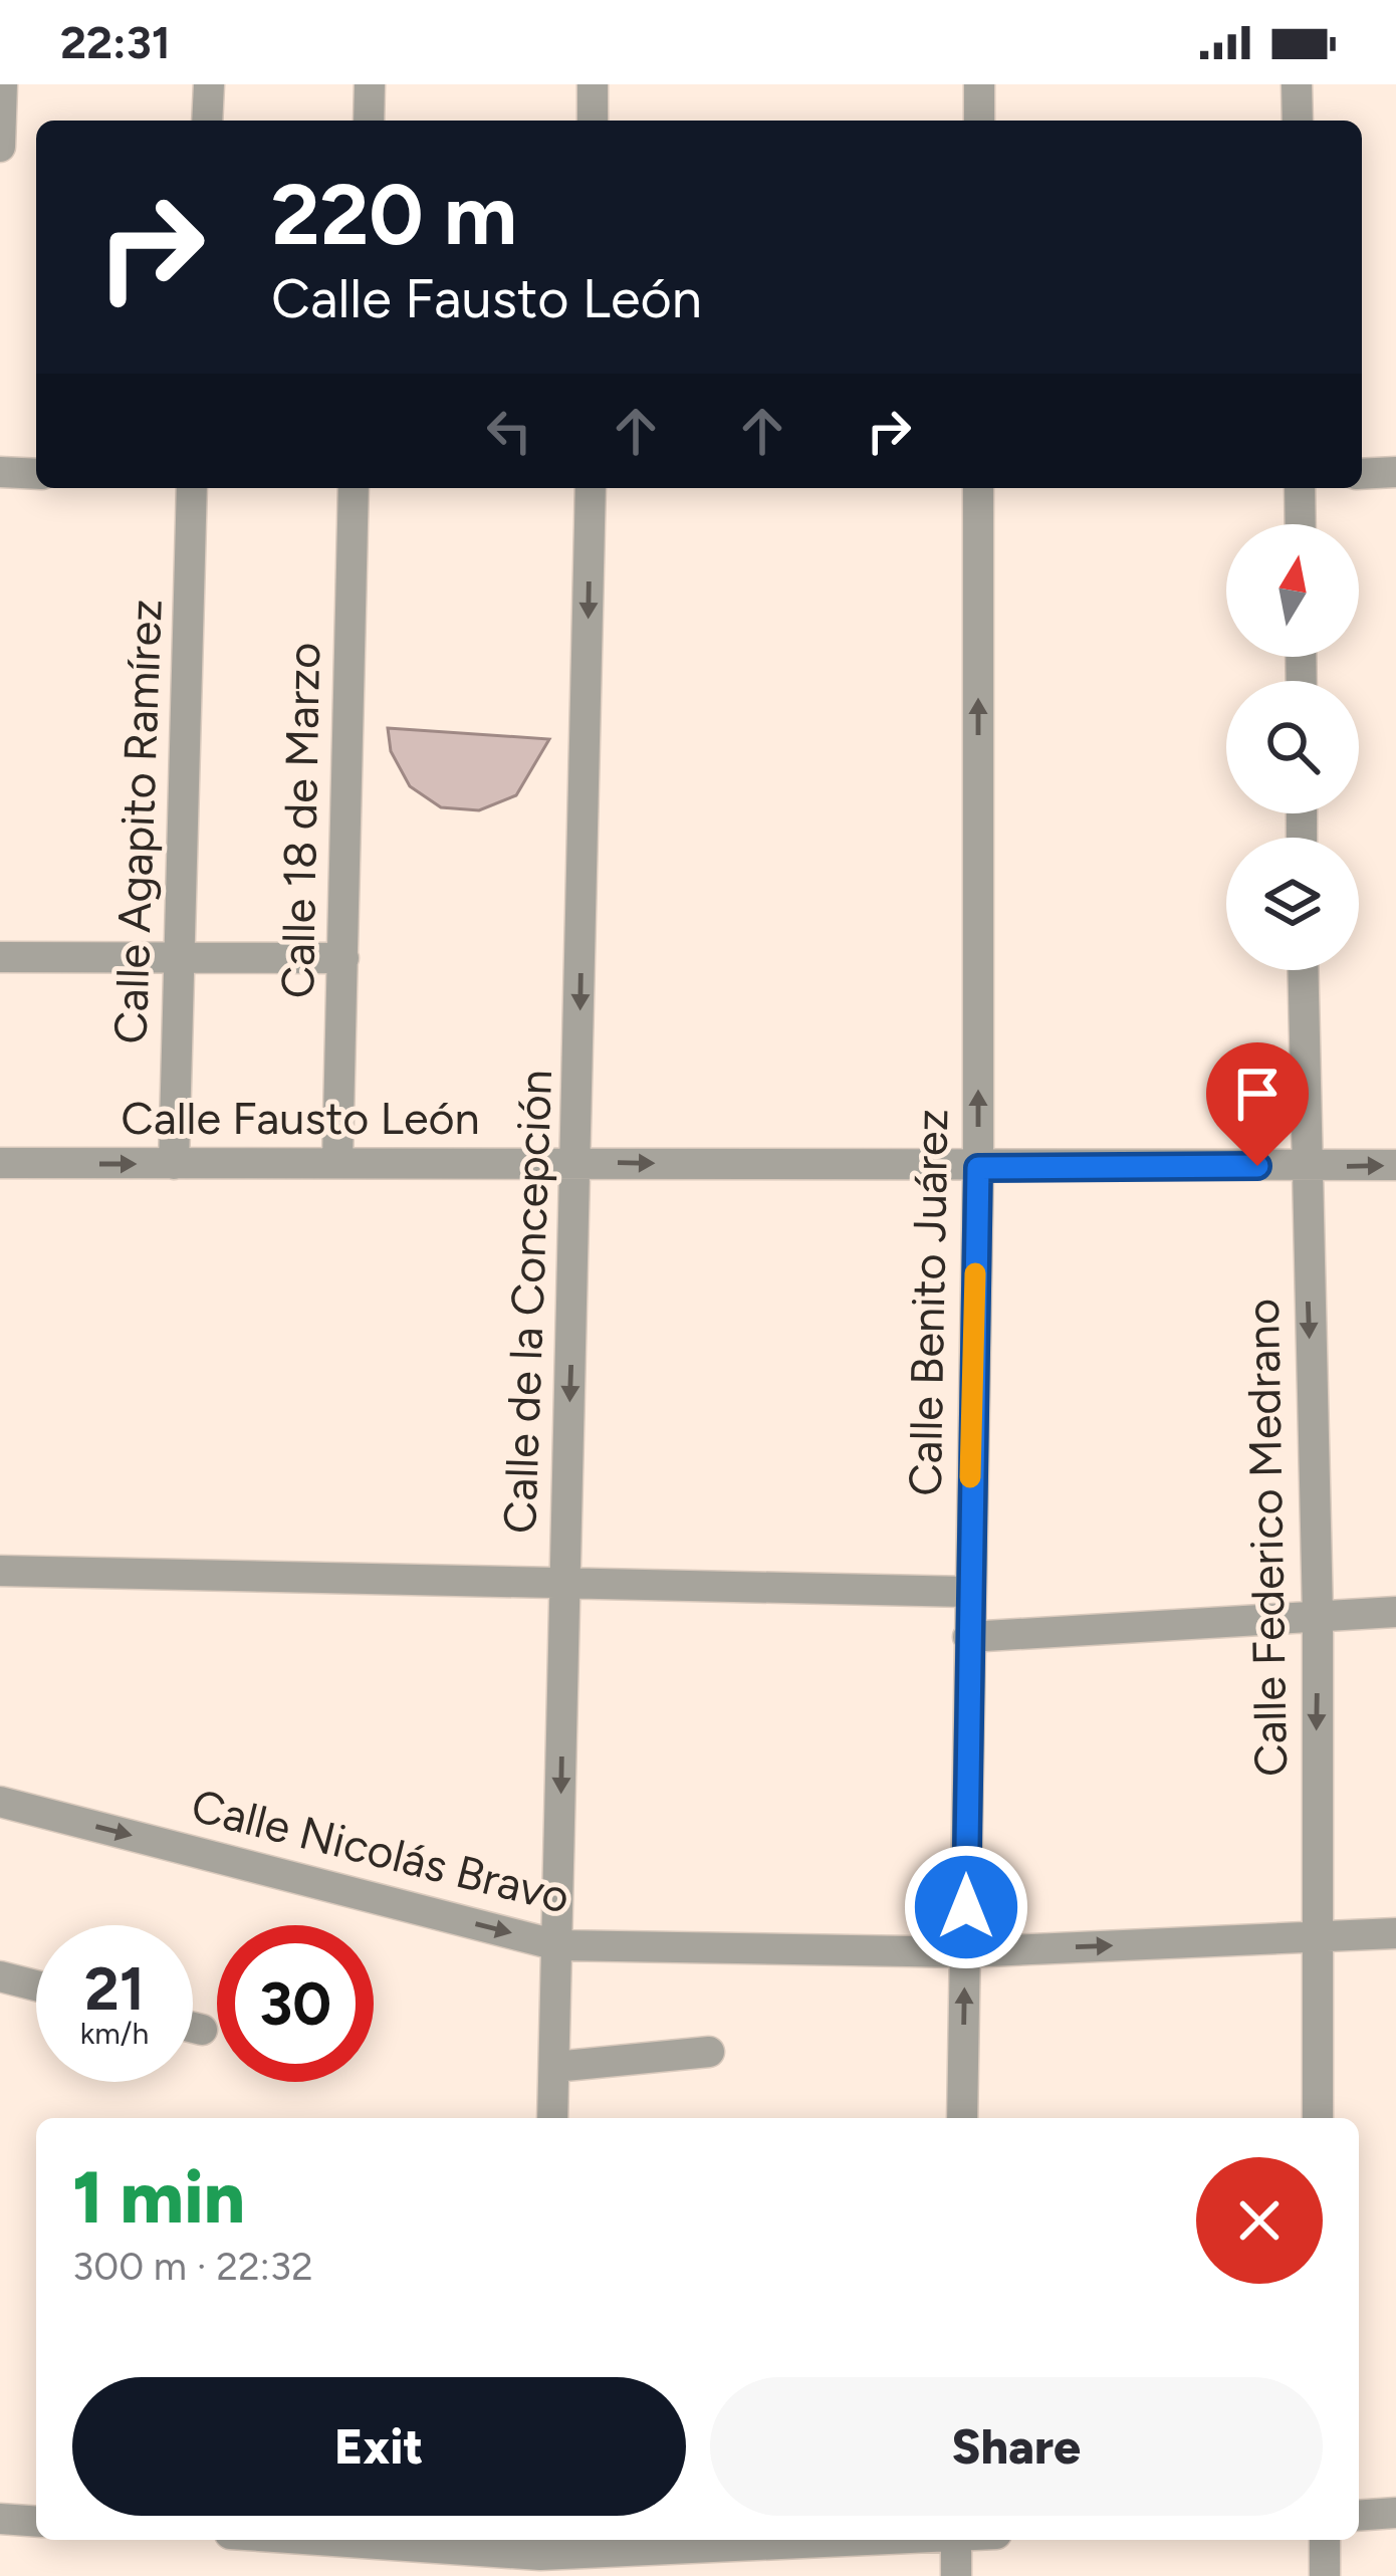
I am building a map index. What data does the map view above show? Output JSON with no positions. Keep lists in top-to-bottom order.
{
  "streets": {
    "street": [
      "Calle 18 de Marzo",
      "Calle Agapito Ramírez",
      "Calle Fausto León",
      "Calle de la Concepción",
      "Calle Benito Juárez",
      "Calle Federico Medrano",
      "Calle Nicolás Bravo"
    ]
  },
  "crossings": [
    ["Calle 18 de Marzo", "Calle Fausto León"],
    ["Calle Agapito Ramírez", "Calle Fausto León"],
    ["Calle Fausto León", "Calle de la Concepción"],
    ["Calle Fausto León", "Calle Benito Juárez"],
    ["Calle Fausto León", "Calle Federico Medrano"],
    ["Calle de la Concepción", "Calle Nicolás Bravo"],
    ["Calle Benito Juárez", "Calle Nicolás Bravo"],
    ["Calle Federico Medrano", "Calle Nicolás Bravo"]
  ],
  "one_way": [
    "Calle Fausto León",
    "Calle de la Concepción",
    "Calle Benito Juárez",
    "Calle Federico Medrano",
    "Calle Nicolás Bravo"
  ],
  "north": "top",
  "page": {
    "status": "22:31",
    "turn": ["220 m", "Calle Fausto León"],
    "speed": "21 km/h",
    "limit": "30",
    "heading": ["1 min", "300 m · 22:32"],
    "buttons": ["Exit", "Share"]
  }
}
